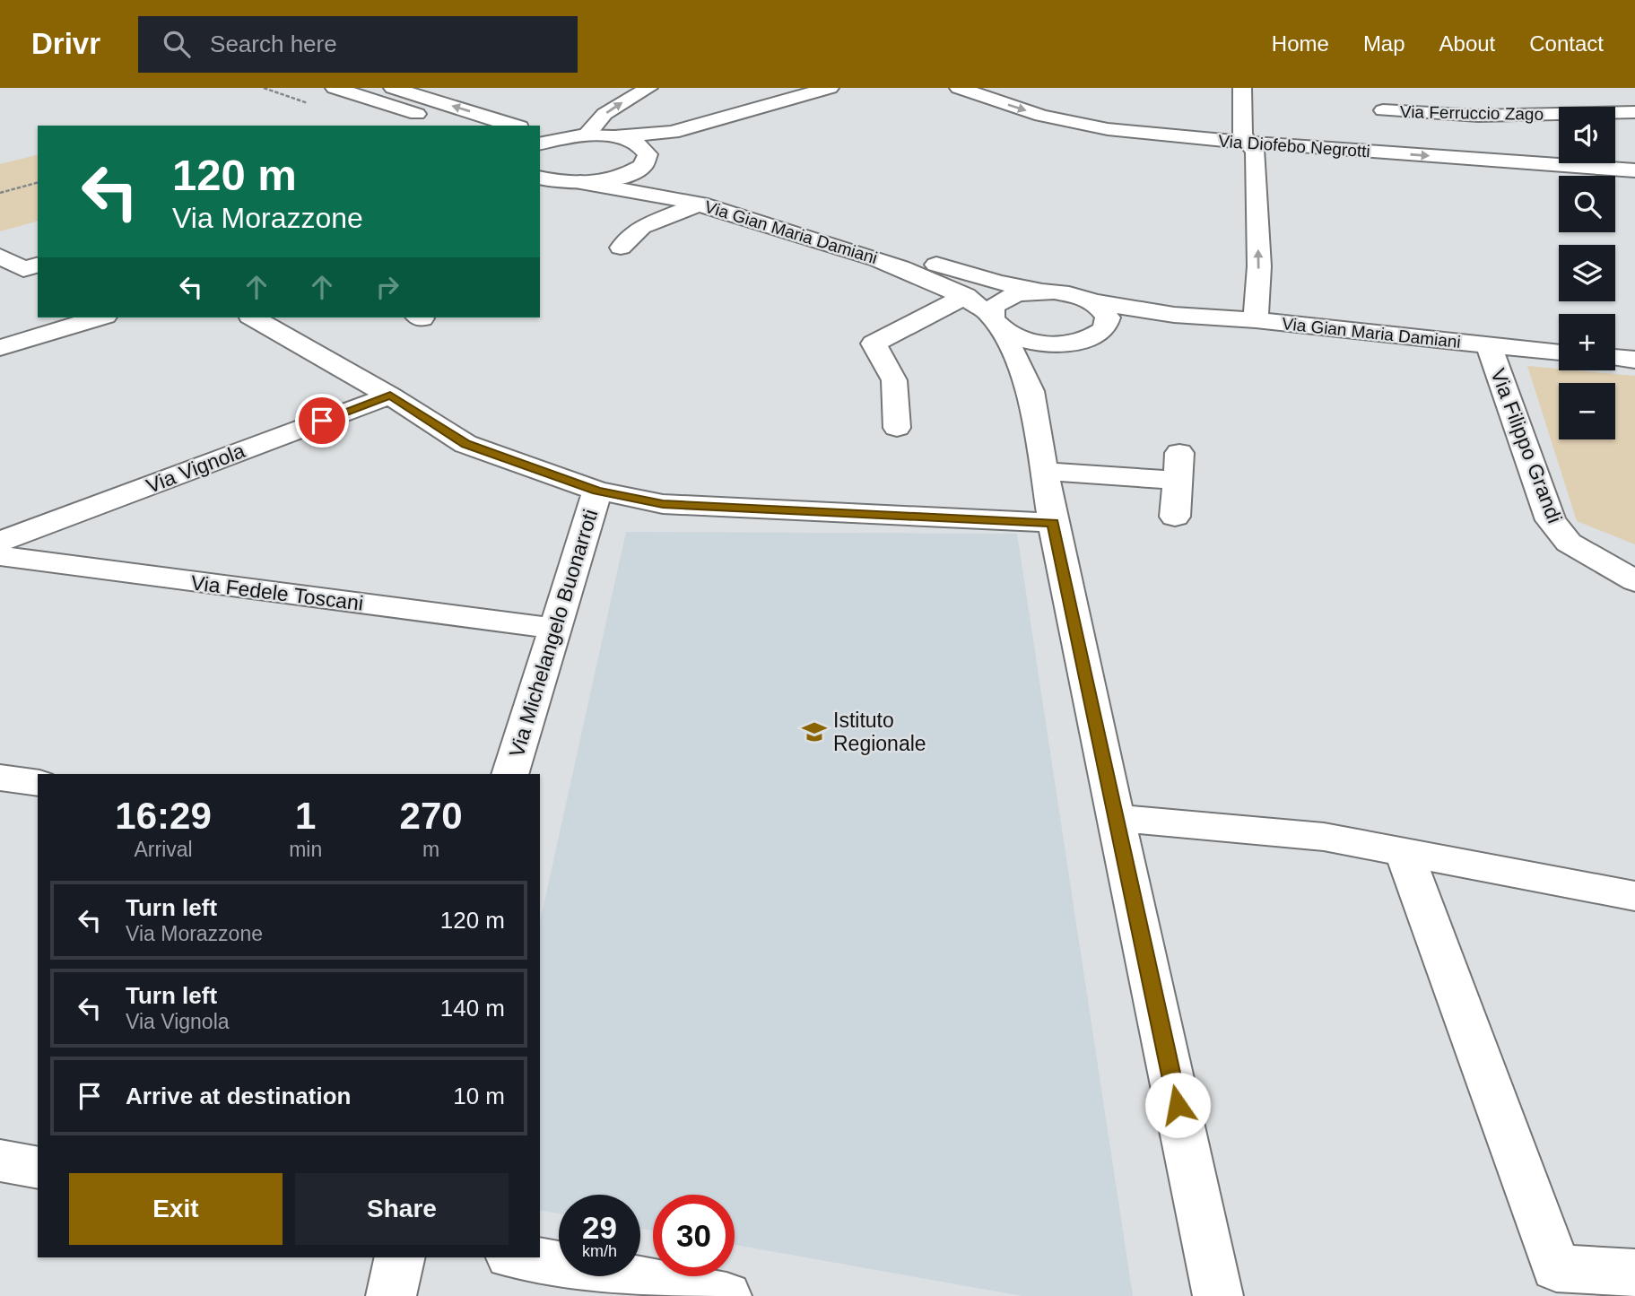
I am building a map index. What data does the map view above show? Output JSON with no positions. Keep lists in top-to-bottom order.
{
  "streets": {
    "street": [
      "Via Ferruccio Zago",
      "Via Diofebo Negrotti",
      "Via Gian Maria Damiani",
      "Via Filippo Grandi",
      "Via Vignola",
      "Via Fedele Toscani",
      "Via Michelangelo Buonarroti"
    ]
  },
  "crossings": [
    ["Via Ferruccio Zago", "Via Diofebo Negrotti"],
    ["Via Gian Maria Damiani", "Via Filippo Grandi"],
    ["Via Fedele Toscani", "Via Michelangelo Buonarroti"]
  ],
  "one_way": ["Via Diofebo Negrotti"],
  "places": {
    "school or university": ["Istituto Regionale"]
  },
  "page": {
    "header": "Drivr",
    "search": "Search here",
    "nav": [
      "Home",
      "Map",
      "About",
      "Contact"
    ],
    "map_buttons": ["+", "−"],
    "turn": ["120 m", "Via Morazzone"],
    "eta": [
      "16:29",
      "Arrival",
      "1",
      "min",
      "270",
      "m"
    ],
    "list": [
      {
        "name": "Turn left",
        "note": "Via Morazzone",
        "value": "120 m"
      },
      {
        "name": "Turn left",
        "note": "Via Vignola",
        "value": "140 m"
      },
      {
        "name": "Arrive at destination",
        "value": "10 m"
      }
    ],
    "buttons": ["Exit", "Share"],
    "speed": "29 km/h",
    "limit": "30"
  }
}
